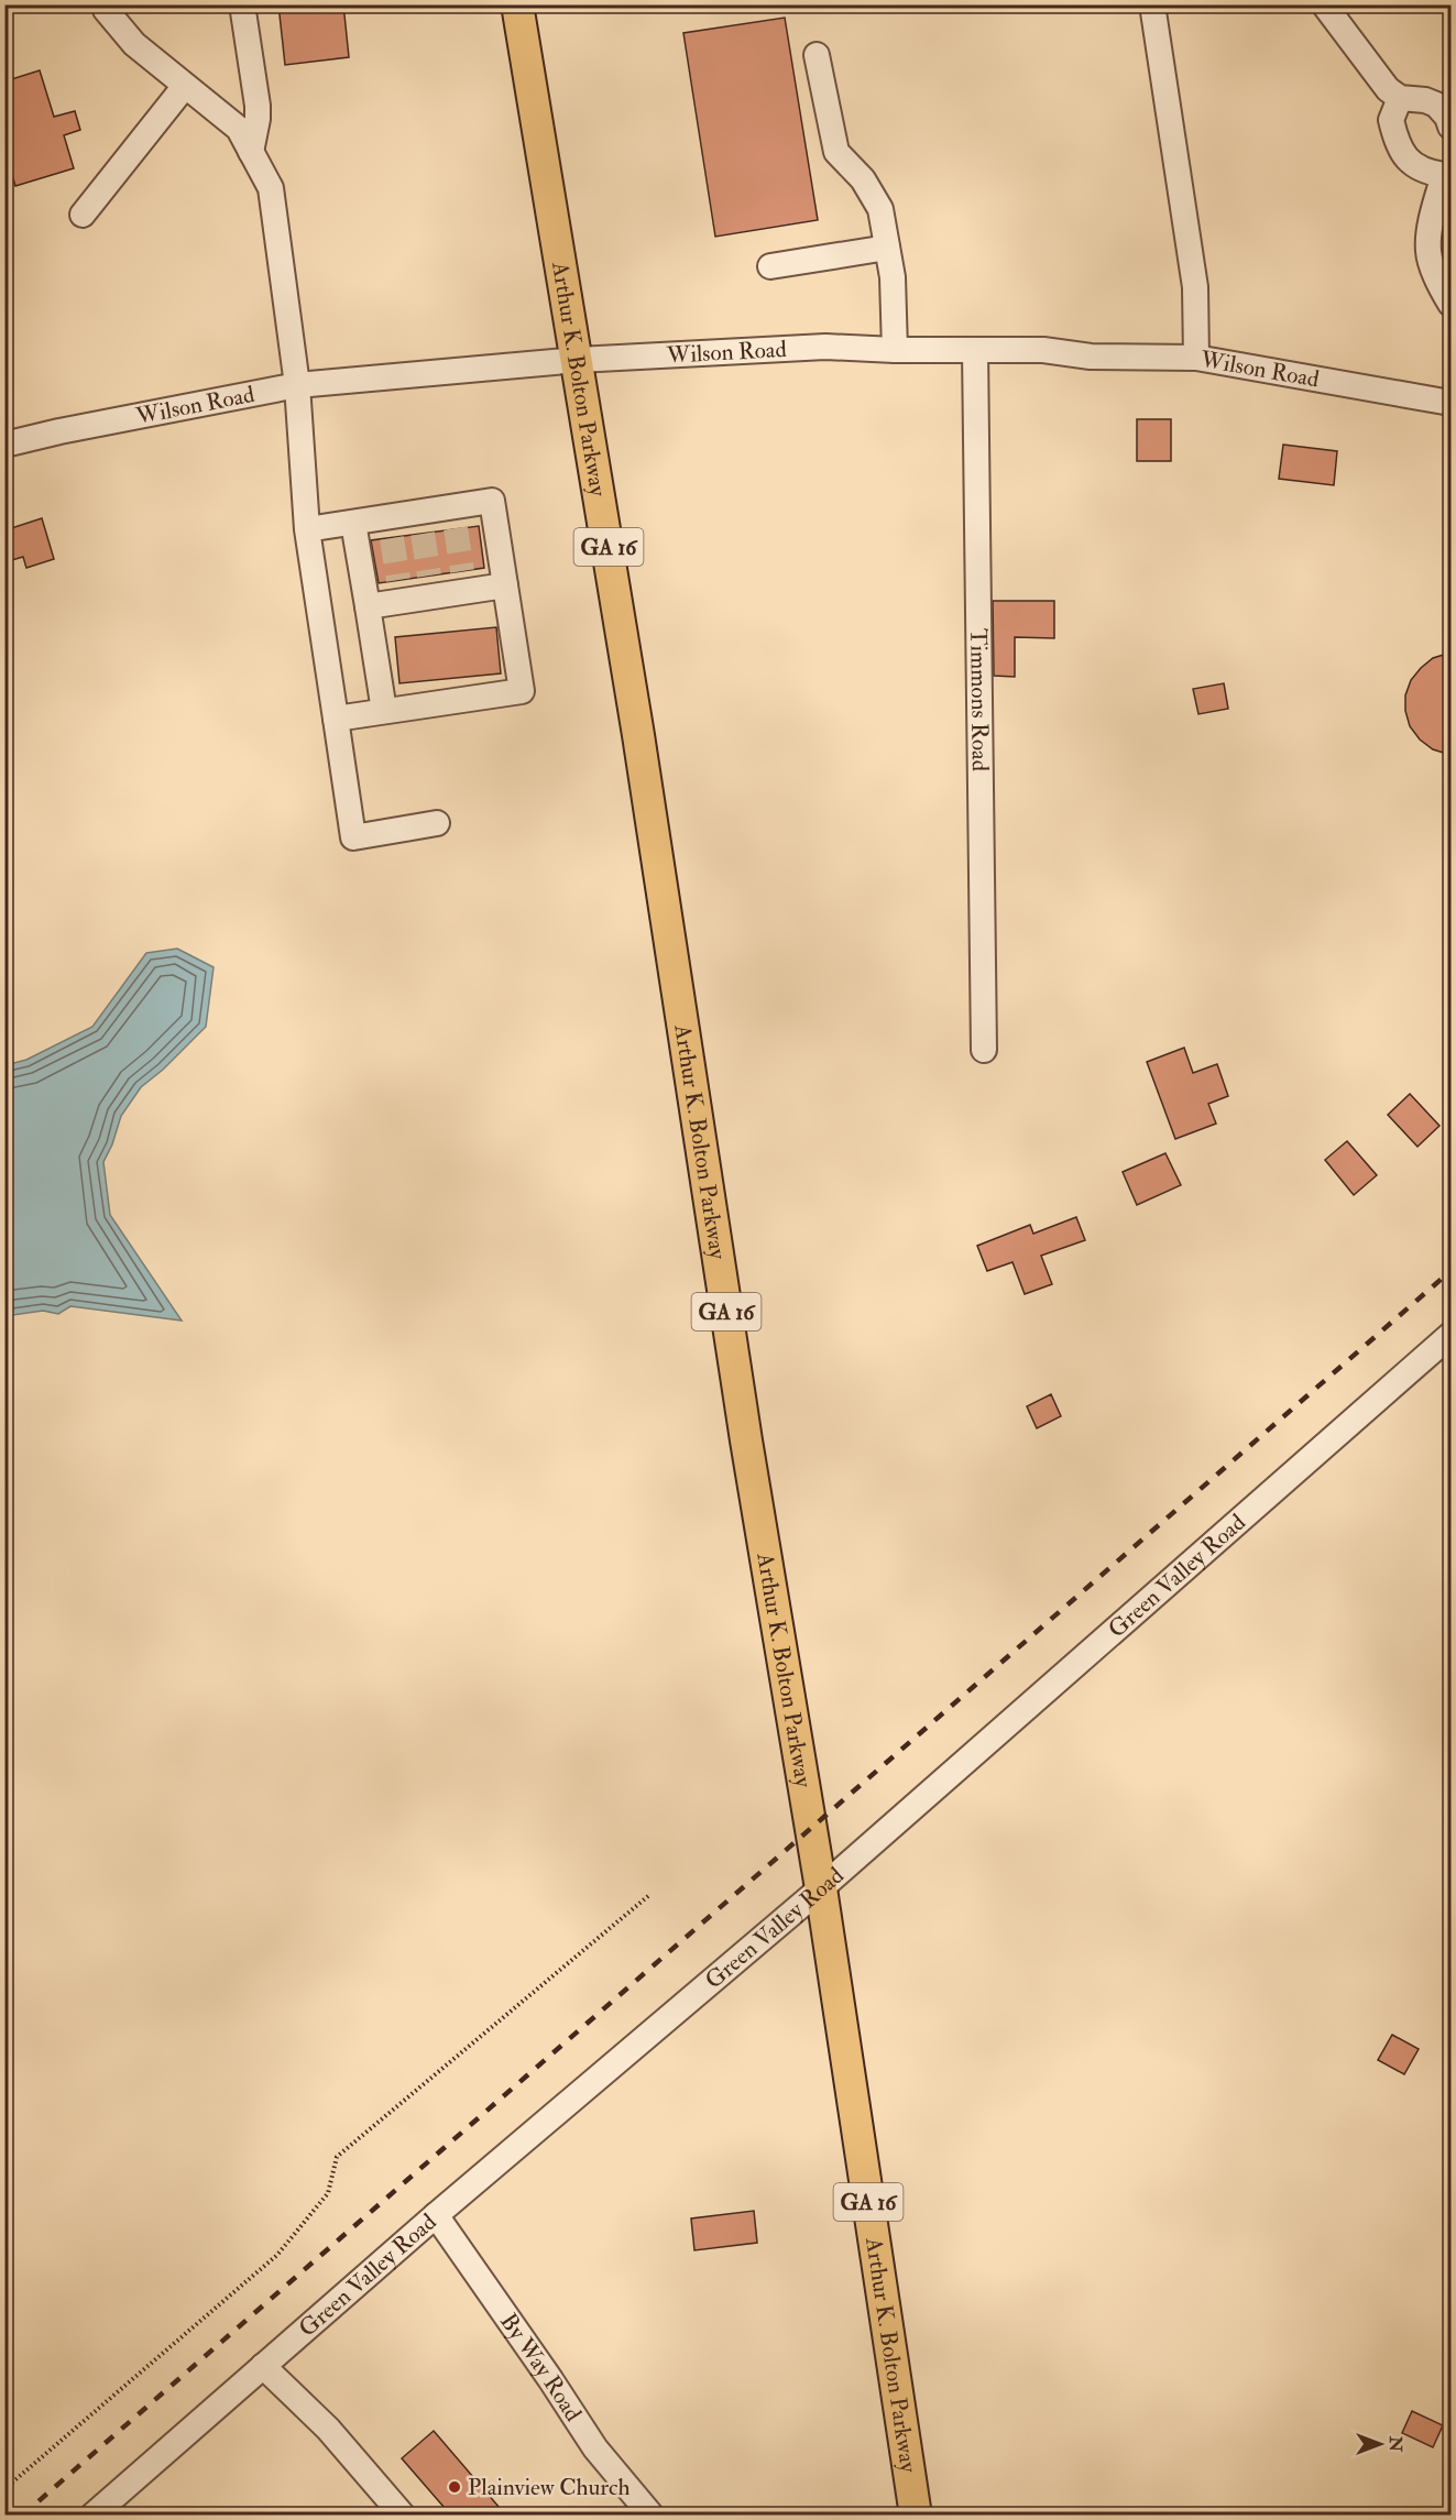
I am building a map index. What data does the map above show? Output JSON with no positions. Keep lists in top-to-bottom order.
{
  "streets": {
    "main road": ["Arthur K. Bolton Parkway", "GA 16"],
    "street": [
      "Wilson Road",
      "Timmons Road",
      "Green Valley Road",
      "By Way Road"
    ]
  },
  "crossings": [
    ["Wilson Road", "Arthur K. Bolton Parkway"],
    ["Wilson Road", "Timmons Road"],
    ["Arthur K. Bolton Parkway", "Green Valley Road"],
    ["Green Valley Road", "By Way Road"]
  ],
  "places": ["Plainview Church"],
  "north": "right"
}
